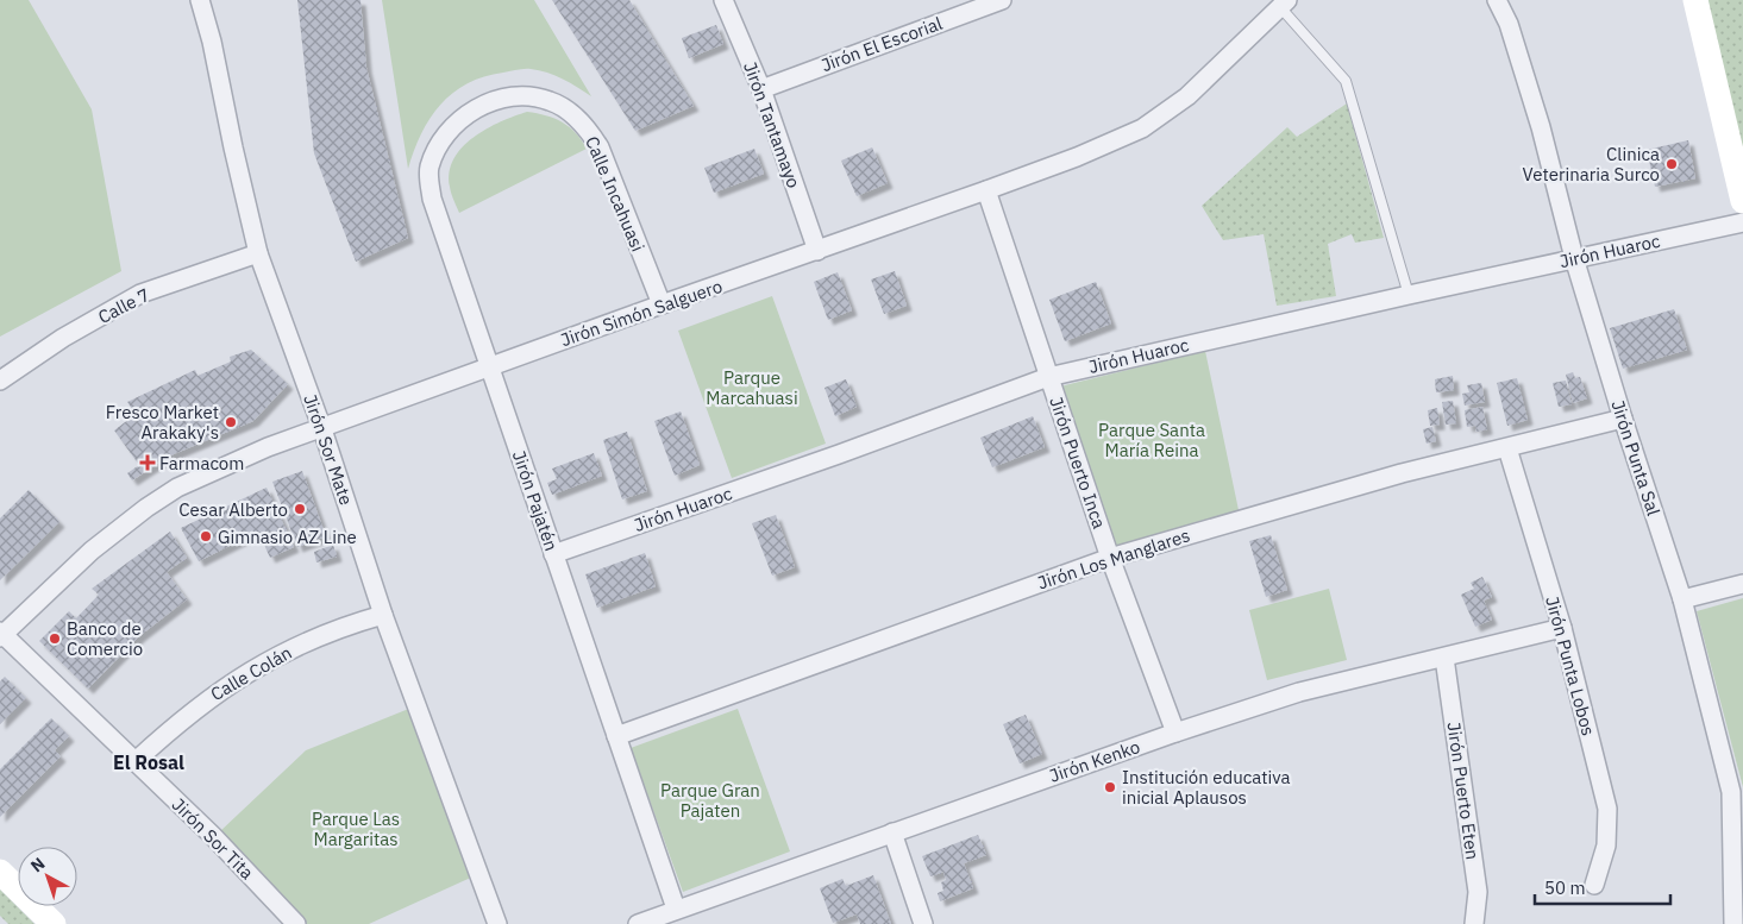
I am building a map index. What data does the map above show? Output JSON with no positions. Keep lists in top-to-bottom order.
{
  "streets": {
    "street": [
      "Jirón El Escorial",
      "Jirón Tantamayo",
      "Calle Incahuasi",
      "Jirón Huaroc",
      "Calle 7",
      "Jirón Simón Salguero",
      "Jirón Sor Mate",
      "Jirón Punta Sal",
      "Jirón Puerto Inca",
      "Jirón Pajatén",
      "Jirón Los Manglares",
      "Jirón Punta Lobos",
      "Calle Colán",
      "Jirón Kenko",
      "Jirón Puerto Eten",
      "Jirón Sor Tita"
    ]
  },
  "crossings": [
    ["Jirón El Escorial", "Jirón Tantamayo"],
    ["Jirón Tantamayo", "Jirón Simón Salguero"],
    ["Calle Incahuasi", "Jirón Simón Salguero"],
    ["Calle Incahuasi", "Jirón Pajatén"],
    ["Jirón Huaroc", "Jirón Punta Sal"],
    ["Jirón Huaroc", "Jirón Puerto Inca"],
    ["Jirón Huaroc", "Jirón Pajatén"],
    ["Calle 7", "Jirón Sor Mate"],
    ["Jirón Simón Salguero", "Jirón Sor Mate"],
    ["Jirón Simón Salguero", "Jirón Puerto Inca"],
    ["Jirón Simón Salguero", "Jirón Pajatén"],
    ["Jirón Simón Salguero", "Jirón Sor Tita"],
    ["Jirón Sor Mate", "Calle Colán"],
    ["Jirón Punta Sal", "Jirón Los Manglares"],
    ["Jirón Puerto Inca", "Jirón Los Manglares"],
    ["Jirón Puerto Inca", "Jirón Kenko"],
    ["Jirón Pajatén", "Jirón Los Manglares"],
    ["Jirón Pajatén", "Jirón Kenko"],
    ["Jirón Los Manglares", "Jirón Punta Lobos"],
    ["Jirón Punta Lobos", "Jirón Kenko"],
    ["Calle Colán", "Jirón Sor Tita"],
    ["Jirón Kenko", "Jirón Puerto Eten"]
  ],
  "districts": ["El Rosal"],
  "parks": [
    "Parque Marcahuasi",
    "Parque Santa María Reina",
    "Parque Gran Pajaten",
    "Parque Las Margaritas"
  ],
  "places": {
    "other": [
      "Clinica Veterinaria Surco",
      "Fresco Market Arakaky's",
      "Cesar Alberto",
      "Gimnasio AZ Line",
      "Banco de Comercio",
      "Institución educativa inicial Aplausos"
    ],
    "health": ["Farmacom"]
  },
  "scale_bar": "50 m",
  "north": "top left"
}
